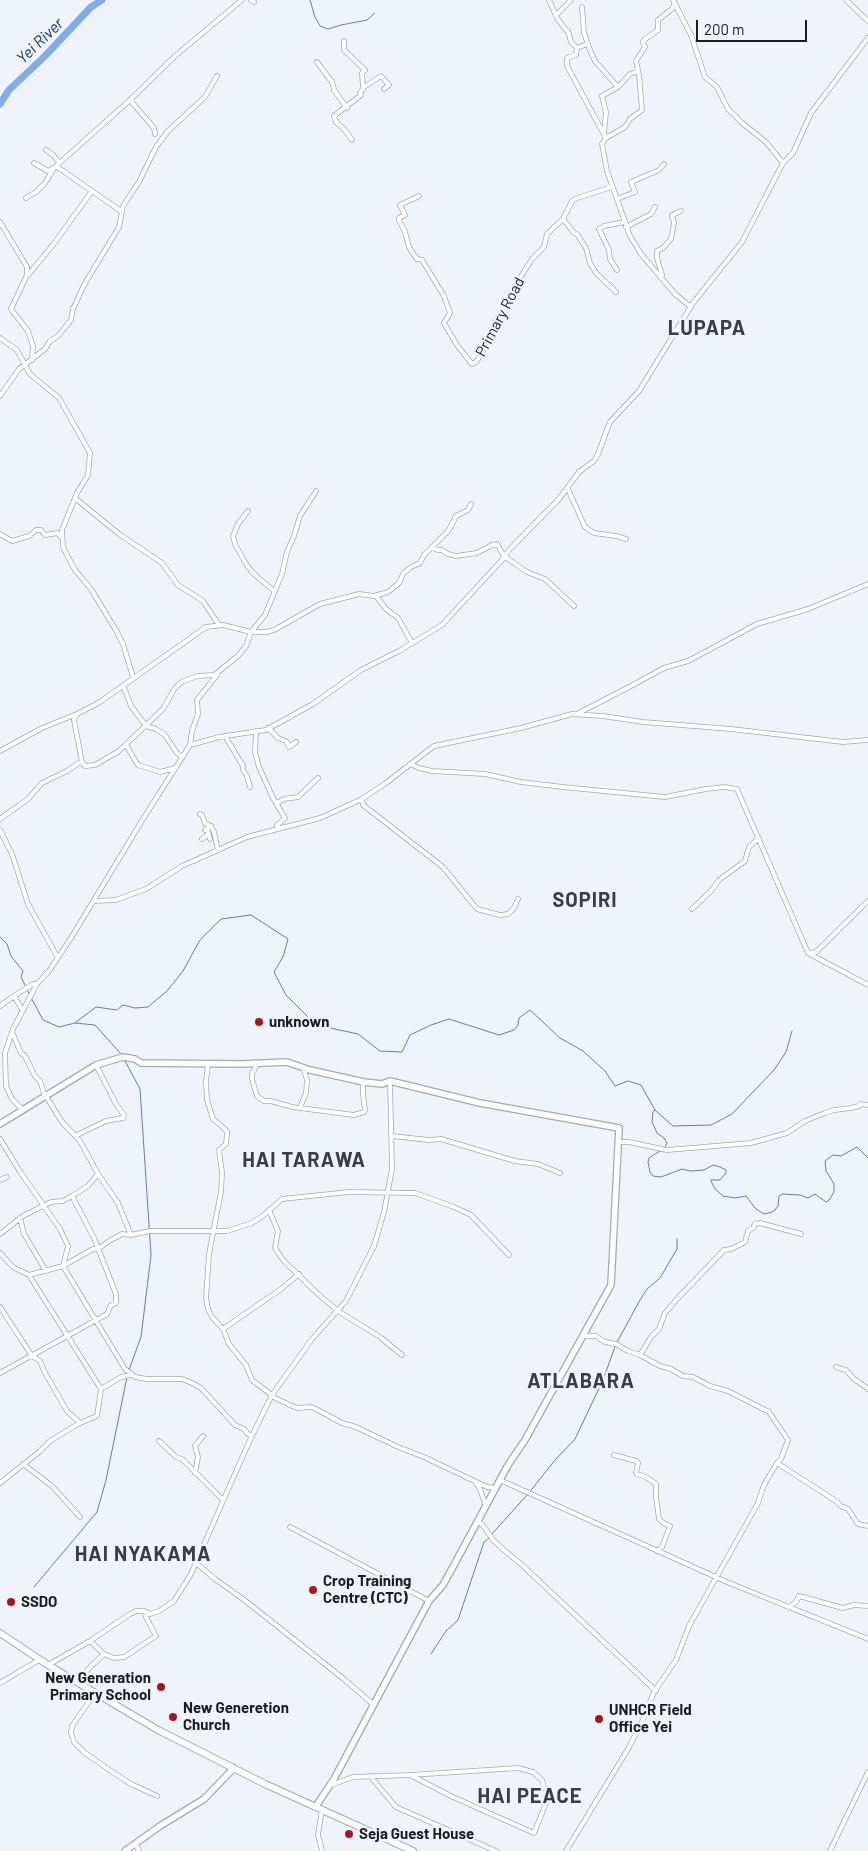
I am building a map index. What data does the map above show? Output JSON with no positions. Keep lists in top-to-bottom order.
{
  "streets": {
    "street": ["Primary Road"]
  },
  "districts": [
    "LUPAPA",
    "SOPIRI",
    "HAI TARAWA",
    "ATLABARA",
    "HAI NYAKAMA",
    "HAI PEACE"
  ],
  "water": ["Yei River"],
  "places": [
    "unknown",
    "Crop Training Centre (CTC)",
    "SSDO",
    "New Generation Primary School",
    "New Generetion Church",
    "UNHCR Field Office Yei",
    "Seja Guest House"
  ],
  "scale_bar": "200 m"
}
